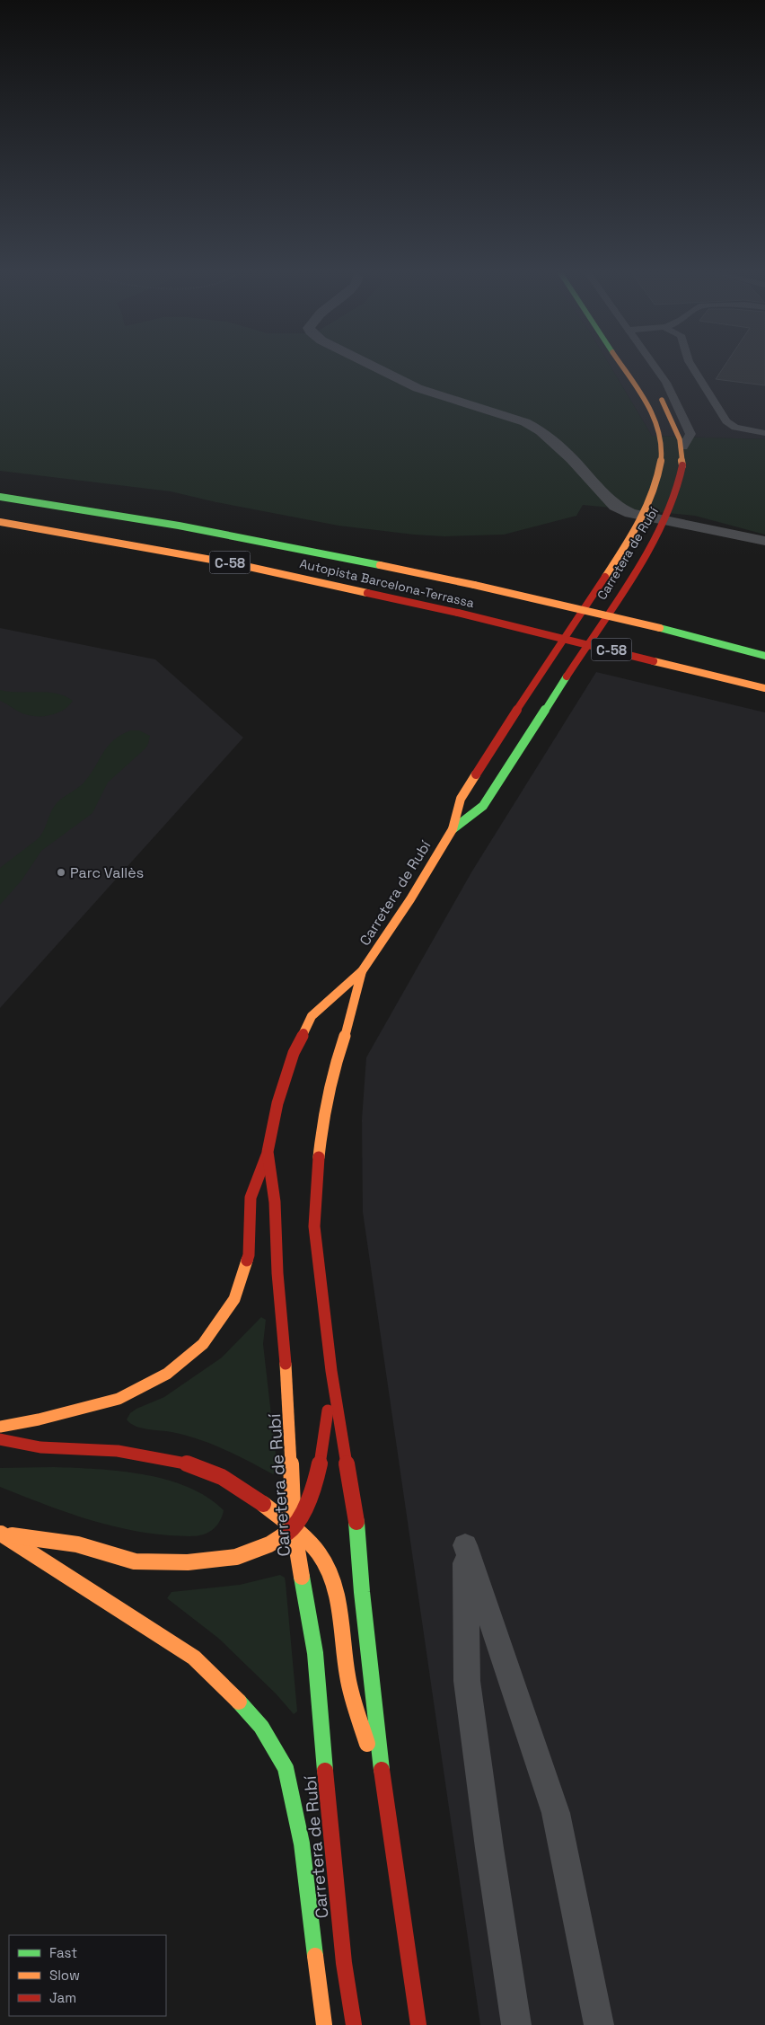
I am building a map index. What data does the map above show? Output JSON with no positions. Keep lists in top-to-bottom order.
{
  "streets": {
    "main road": ["Carretera de Rubí", "C-58", "Autopista Barcelona-Terrassa"]
  },
  "places": ["Parc Vallès"],
  "legend": ["Fast", "Slow", "Jam"]
}
